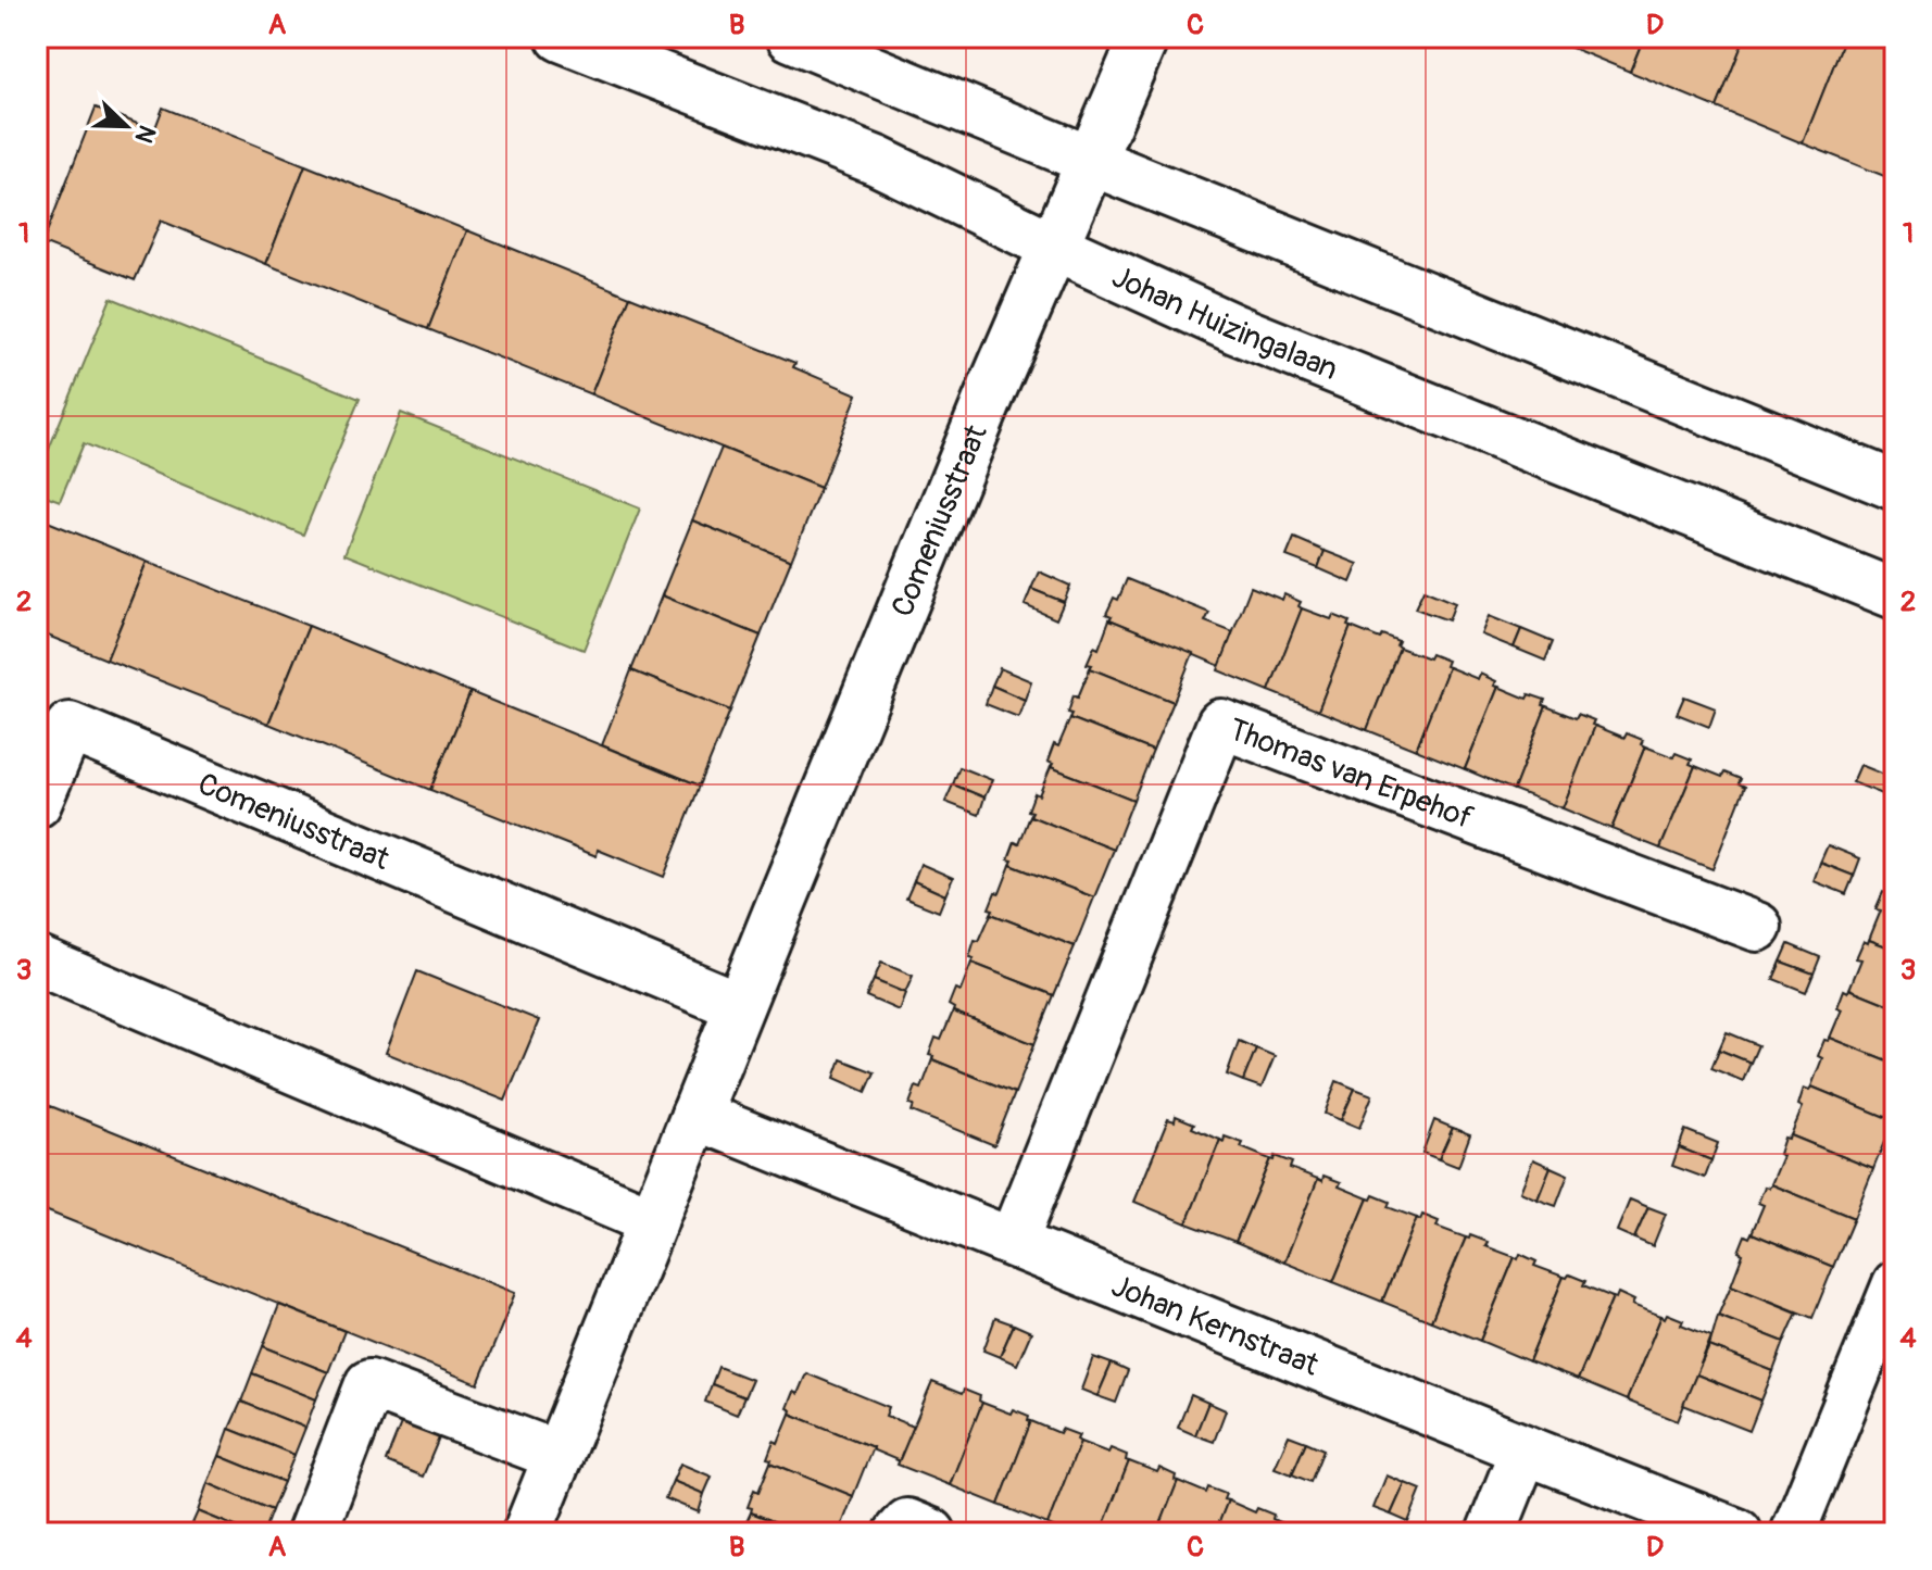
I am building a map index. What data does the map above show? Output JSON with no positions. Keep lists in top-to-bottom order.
{
  "streets": {
    "street": [
      "Johan Huizingalaan",
      "Comeniusstraat",
      "Thomas van Erpehof",
      "Johan Kernstraat"
    ]
  },
  "crossings": [
    ["Johan Huizingalaan", "Comeniusstraat"],
    ["Comeniusstraat", "Johan Kernstraat"],
    ["Thomas van Erpehof", "Johan Kernstraat"]
  ],
  "north": "bottom right",
  "grid": {
    "columns": [
      "A",
      "B",
      "C",
      "D"
    ],
    "rows": [
      "1",
      "2",
      "3",
      "4"
    ]
  }
}
